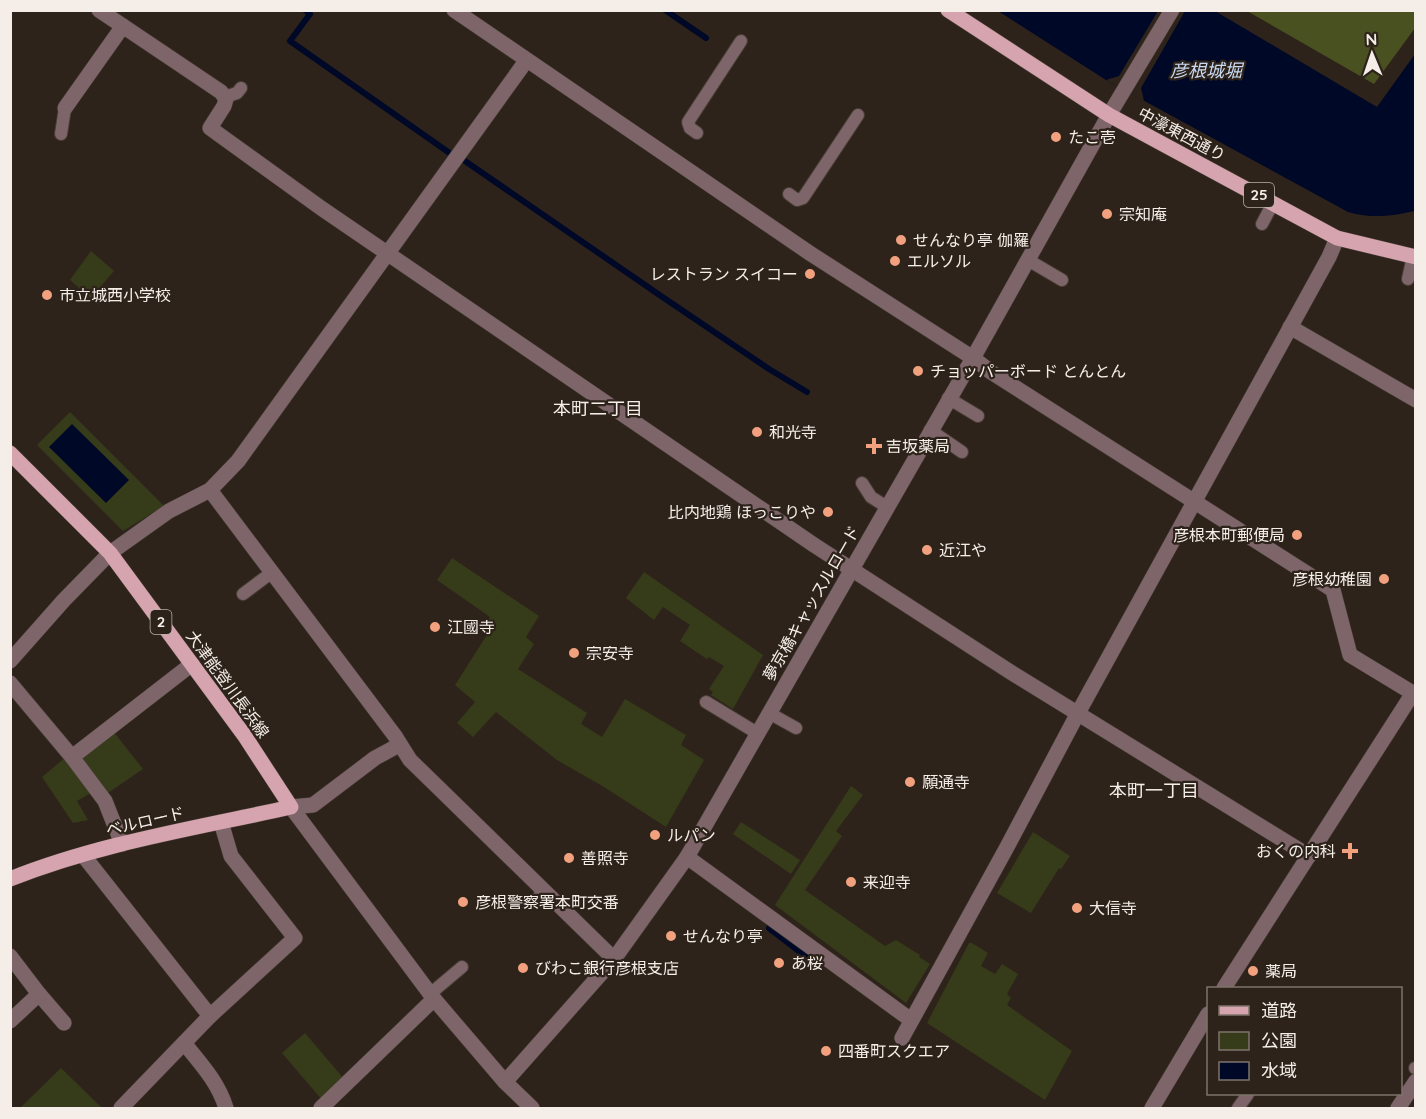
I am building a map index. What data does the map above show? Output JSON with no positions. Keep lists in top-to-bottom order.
{
  "streets": {
    "main road": [
      "中濠東西通り",
      "25",
      "2",
      "大津能登川長浜線",
      "ベルロード"
    ],
    "street": ["夢京橋キャッスルロード"]
  },
  "crossings": [
    ["中濠東西通り", "夢京橋キャッスルロード"],
    ["大津能登川長浜線", "ベルロード"]
  ],
  "districts": ["本町二丁目", "本町一丁目"],
  "water": ["彦根城堀"],
  "places": {
    "other": [
      "たこ壱",
      "宗知庵",
      "せんなり亭 伽羅",
      "エルソル",
      "レストラン スイコー",
      "市立城西小学校",
      "チョッパーボード とんとん",
      "和光寺",
      "比内地鶏 ほっこりや",
      "彦根本町郵便局",
      "近江や",
      "彦根幼稚園",
      "江國寺",
      "宗安寺",
      "願通寺",
      "ルパン",
      "善照寺",
      "来迎寺",
      "彦根警察署本町交番",
      "大信寺",
      "せんなり亭",
      "あ桜",
      "びわこ銀行彦根支店",
      "薬局",
      "四番町スクエア"
    ],
    "health": ["吉坂薬局", "おくの内科"]
  },
  "legend": ["道路", "公園", "水域"],
  "north": "top"
}
